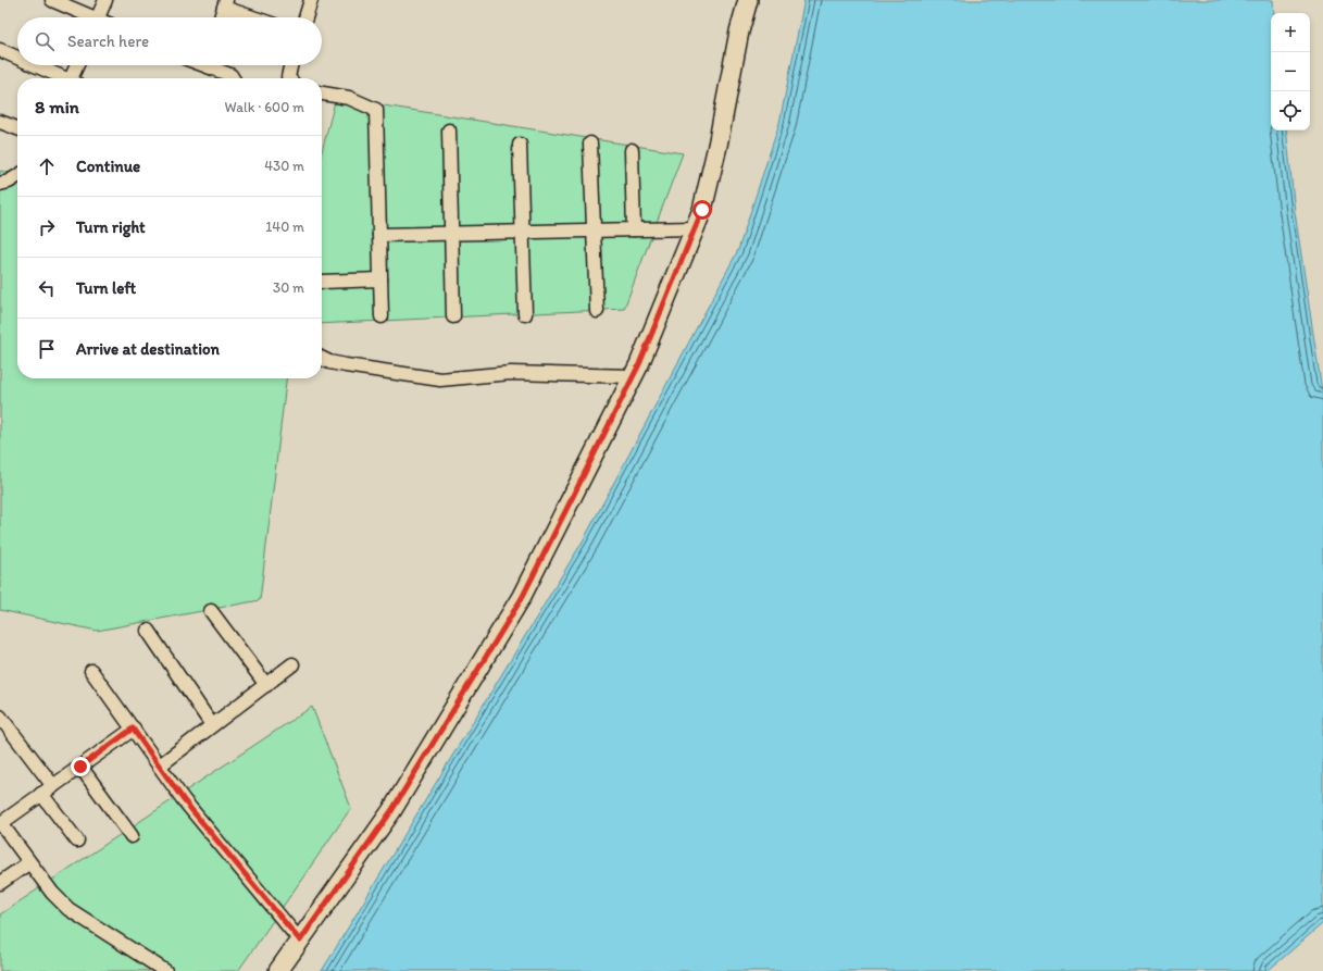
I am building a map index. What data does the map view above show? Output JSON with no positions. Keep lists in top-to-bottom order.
{
  "page": {
    "map_buttons": ["+", "−"],
    "search": "Search here",
    "heading": ["8 min", "Walk · 600 m"],
    "list": [
      ["Continue", "430 m"],
      ["Turn right", "140 m"],
      ["Turn left", "30 m"],
      "Arrive at destination"
    ]
  }
}
